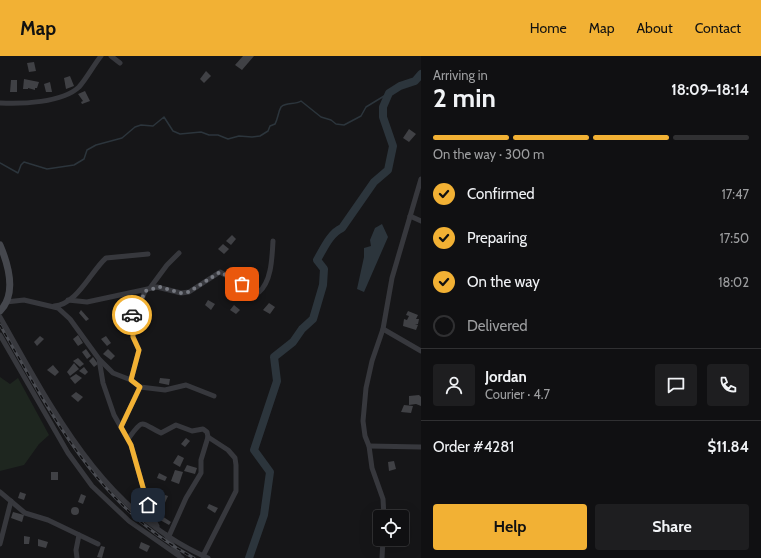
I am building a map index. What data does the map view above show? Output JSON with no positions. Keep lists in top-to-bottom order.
{
  "page": {
    "header": "Map",
    "nav": [
      "Home",
      "Map",
      "About",
      "Contact"
    ],
    "heading": ["2 min", "Arriving in", "18:09–18:14"],
    "panel": [
      "Jordan",
      "Courier · 4.7",
      "Order #4281",
      "$11.84"
    ],
    "bar": "On the way · 300 m",
    "list": [
      ["Confirmed", "17:47"],
      ["Preparing", "17:50"],
      ["On the way", "18:02"],
      "Delivered"
    ],
    "buttons": ["Help", "Share"]
  }
}
